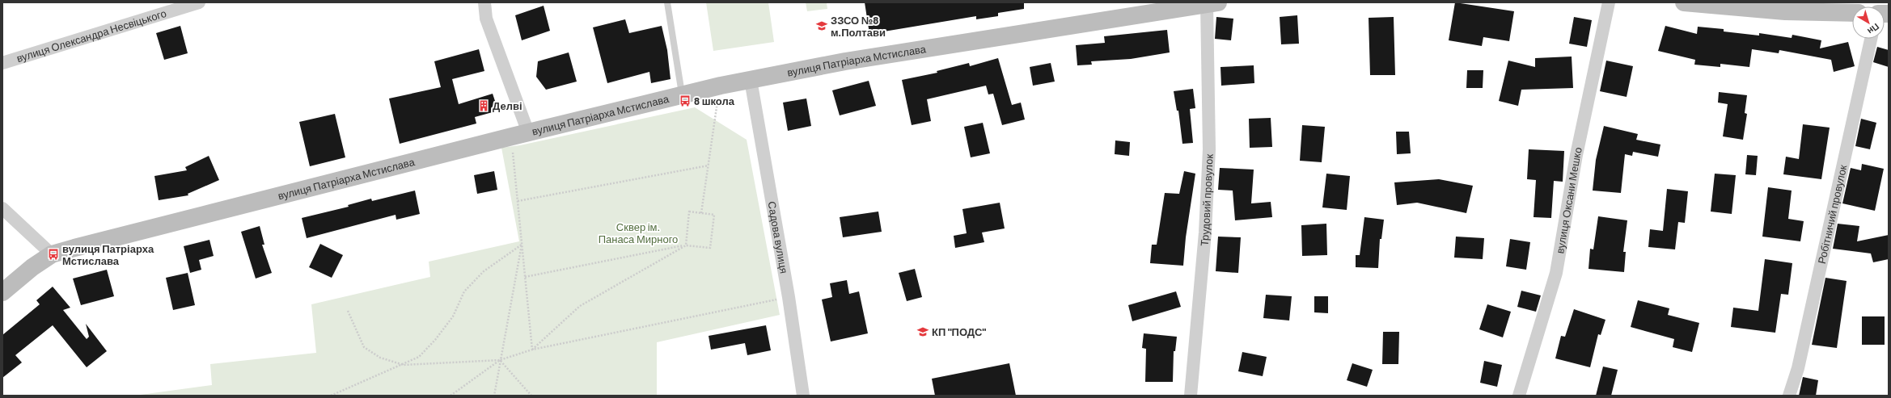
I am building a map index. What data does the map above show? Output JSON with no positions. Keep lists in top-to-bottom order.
{
  "streets": {
    "main road": ["вулиця Патріарха Мстислава"],
    "street": [
      "вулиця Олександра Несвіцького",
      "Трудовий провулок",
      "вулиця Оксани Мешко",
      "Робітничий провулок",
      "Садова вулиця"
    ]
  },
  "crossings": [
    ["вулиця Патріарха Мстислава", "Трудовий провулок"],
    ["вулиця Патріарха Мстислава", "Садова вулиця"]
  ],
  "parks": ["Сквер ім. Панаса Мирного"],
  "places": {
    "school or university": ["ЗЗСО №8 м.Полтави", "КП \"ПОДС\""],
    "bus stop": ["8 школа", "вулиця Патріарха Мстислава"],
    "building": ["Делві"]
  },
  "north": "bottom right"
}
